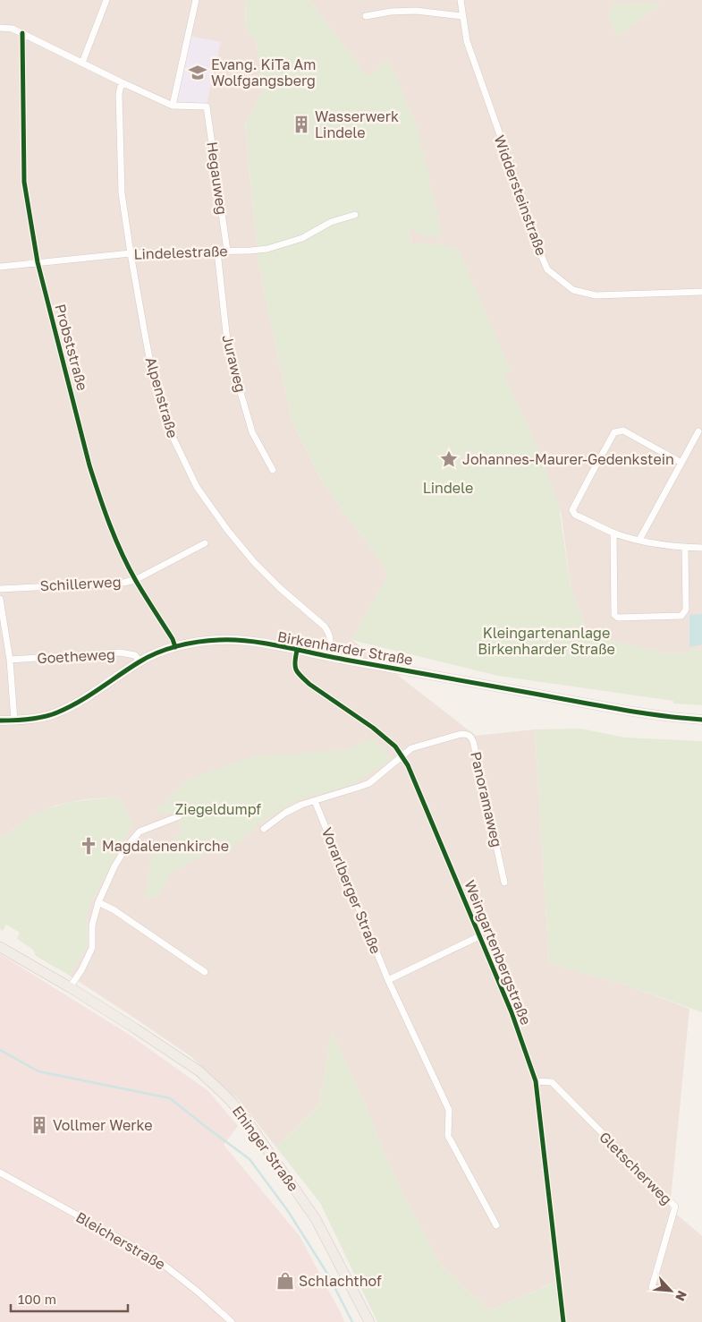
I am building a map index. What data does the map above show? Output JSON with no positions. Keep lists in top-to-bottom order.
{
  "streets": {
    "main road": ["Birkenharder Straße", "Ehinger Straße"],
    "street": [
      "Hegauweg",
      "Widdersteinstraße",
      "Lindelestraße",
      "Probststraße",
      "Juraweg",
      "Alpenstraße",
      "Schillerweg",
      "Goetheweg",
      "Panoramaweg",
      "Vorarlberger Straße",
      "Weingartenbergstraße",
      "Gletscherweg",
      "Bleicherstraße"
    ]
  },
  "crossings": [
    ["Hegauweg", "Lindelestraße"],
    ["Lindelestraße", "Probststraße"],
    ["Lindelestraße", "Juraweg"],
    ["Lindelestraße", "Alpenstraße"],
    ["Probststraße", "Schillerweg"],
    ["Probststraße", "Birkenharder Straße"],
    ["Alpenstraße", "Birkenharder Straße"],
    ["Birkenharder Straße", "Goetheweg"],
    ["Birkenharder Straße", "Weingartenbergstraße"],
    ["Panoramaweg", "Weingartenbergstraße"],
    ["Weingartenbergstraße", "Gletscherweg"]
  ],
  "parks": ["Lindele", "Kleingartenanlage Birkenharder Straße", "Ziegeldumpf"],
  "places": {
    "school or university": ["Evang. KiTa Am Wolfgangsberg"],
    "building": ["Wasserwerk Lindele", "Vollmer Werke"],
    "place": ["Johannes-Maurer-Gedenkstein"],
    "church": ["Magdalenenkirche"],
    "shop": ["Schlachthof"]
  },
  "scale_bar": "100 m",
  "north": "bottom right"
}
